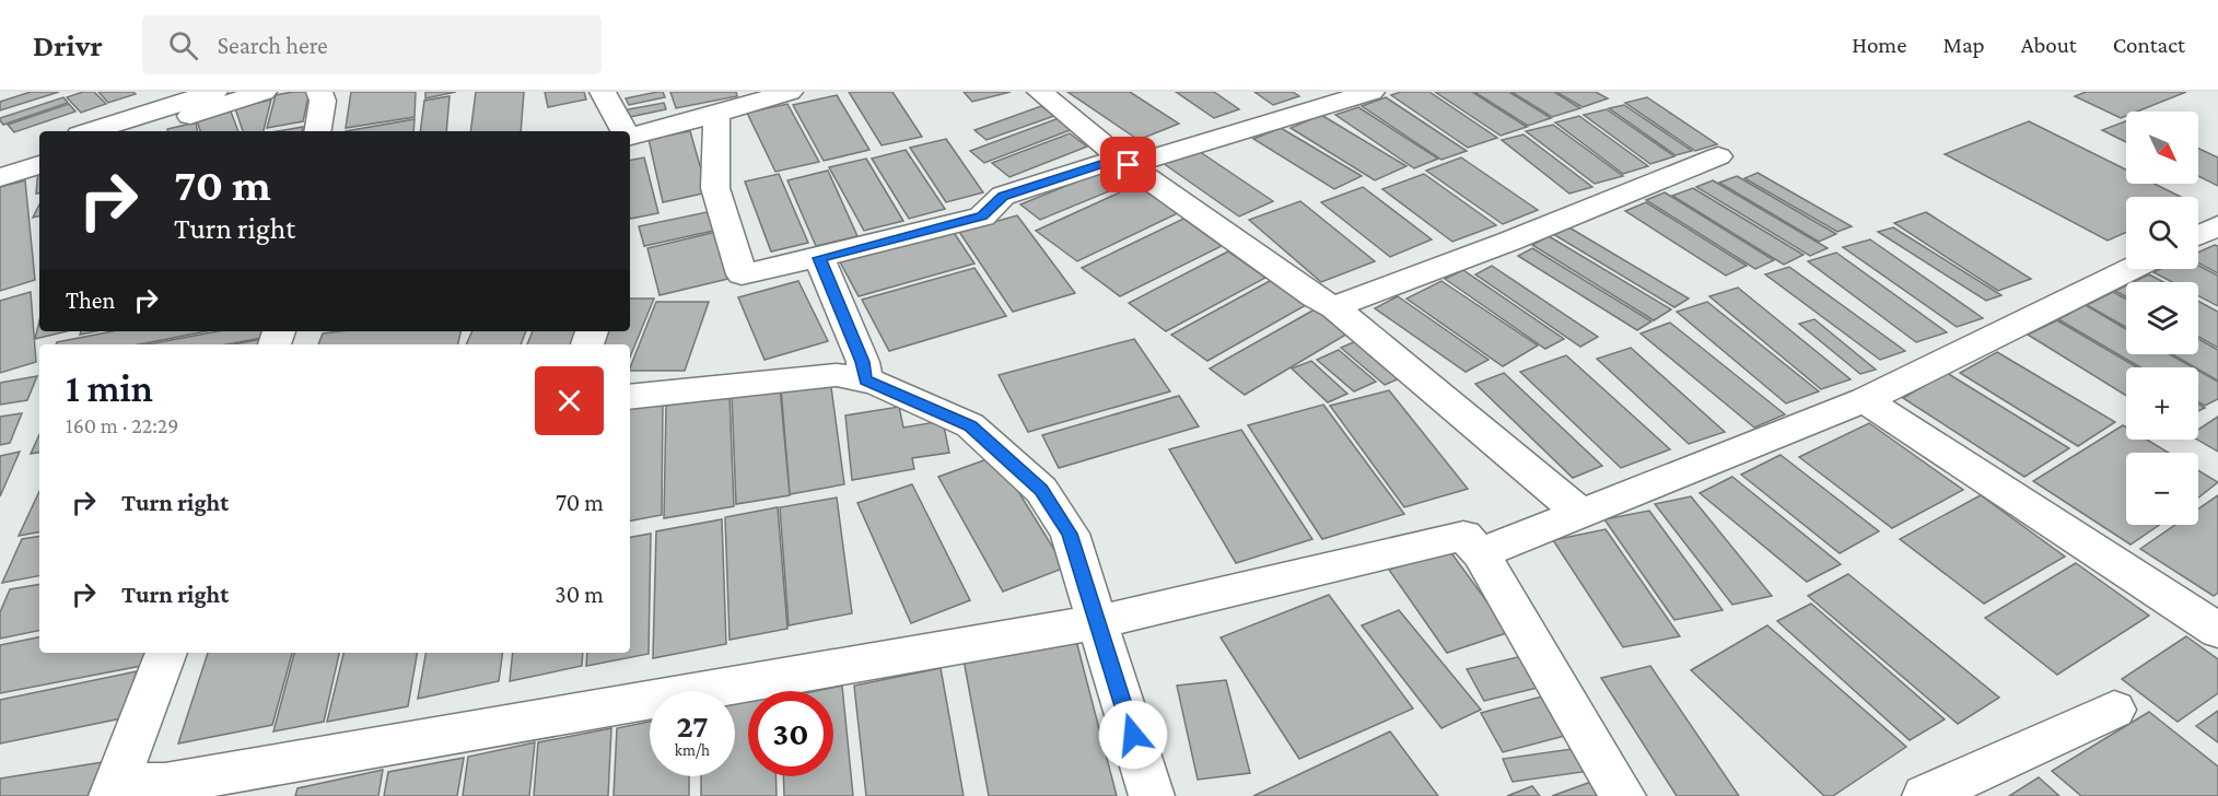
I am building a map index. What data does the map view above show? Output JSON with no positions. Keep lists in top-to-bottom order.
{
  "north": "bottom right",
  "page": {
    "header": "Drivr",
    "search": "Search here",
    "nav": [
      "Home",
      "Map",
      "About",
      "Contact"
    ],
    "map_buttons": ["+", "−"],
    "turn": ["70 m", "Turn right"],
    "then": "Then",
    "heading": ["1 min", "160 m · 22:29"],
    "list": [
      {
        "name": "Turn right",
        "value": "70 m"
      },
      {
        "name": "Turn right",
        "value": "30 m"
      }
    ],
    "speed": "27 km/h",
    "limit": "30"
  }
}
